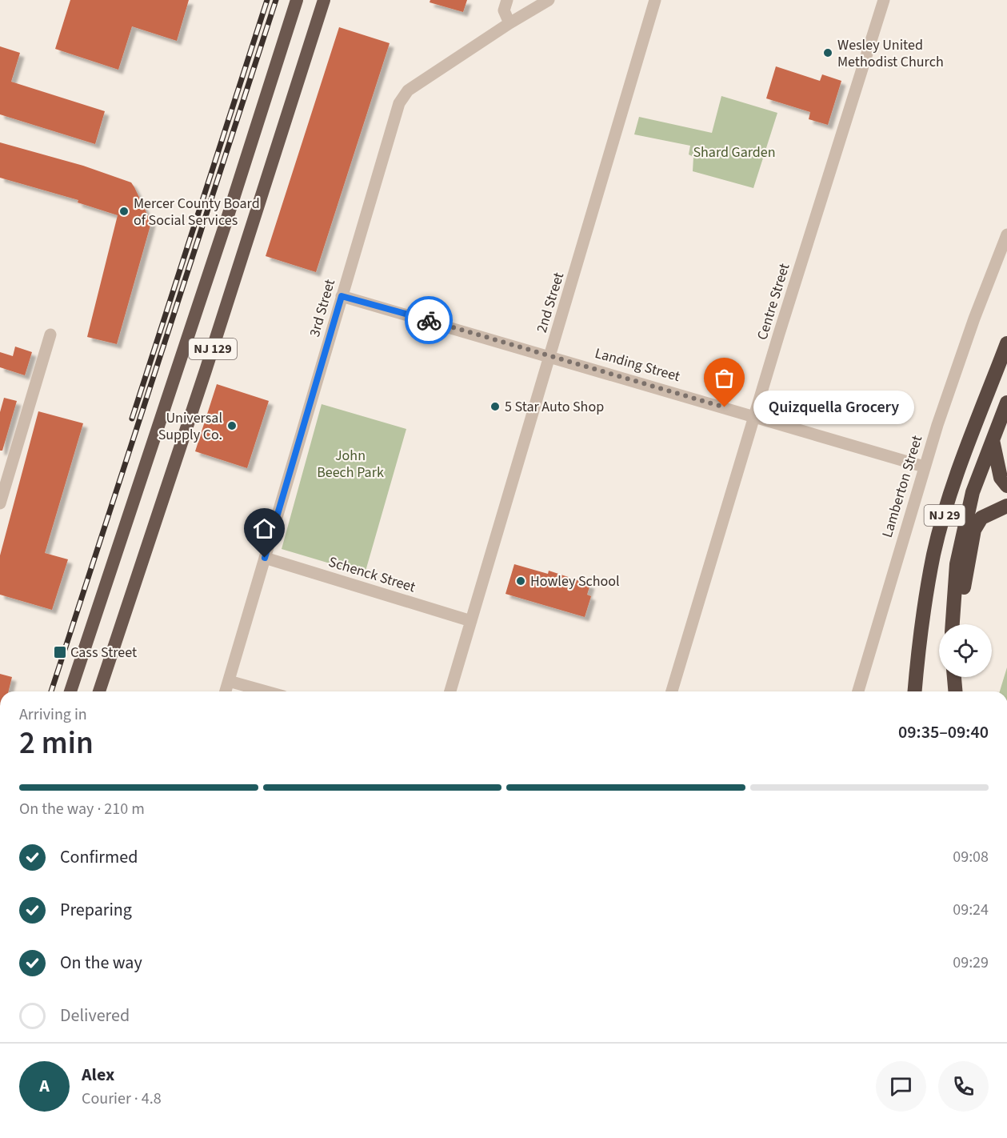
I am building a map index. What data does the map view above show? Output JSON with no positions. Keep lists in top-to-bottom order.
{
  "streets": {
    "highway": ["NJ 129", "NJ 29"],
    "street": [
      "Centre Street",
      "2nd Street",
      "3rd Street",
      "Landing Street",
      "Lamberton Street",
      "Schenck Street"
    ]
  },
  "crossings": [
    ["Centre Street", "Landing Street"],
    ["2nd Street", "Landing Street"],
    ["2nd Street", "Schenck Street"],
    ["3rd Street", "Landing Street"],
    ["3rd Street", "Schenck Street"],
    ["Landing Street", "Lamberton Street"]
  ],
  "parks": ["Shard Garden", "John Beech Park"],
  "places": {
    "other": [
      "Wesley United Methodist Church",
      "Mercer County Board of Social Services",
      "5 Star Auto Shop",
      "Quizquella Grocery",
      "Universal Supply Co.",
      "Howley School"
    ],
    "transit": ["Cass Street"]
  },
  "page": {
    "bubble": "Quizquella Grocery",
    "heading": ["2 min", "Arriving in", "09:35–09:40"],
    "panel": ["Alex", "Courier · 4.8"],
    "bar": "On the way · 210 m",
    "list": [
      ["Confirmed", "09:08"],
      ["Preparing", "09:24"],
      ["On the way", "09:29"],
      "Delivered"
    ],
    "round": "A"
  }
}
